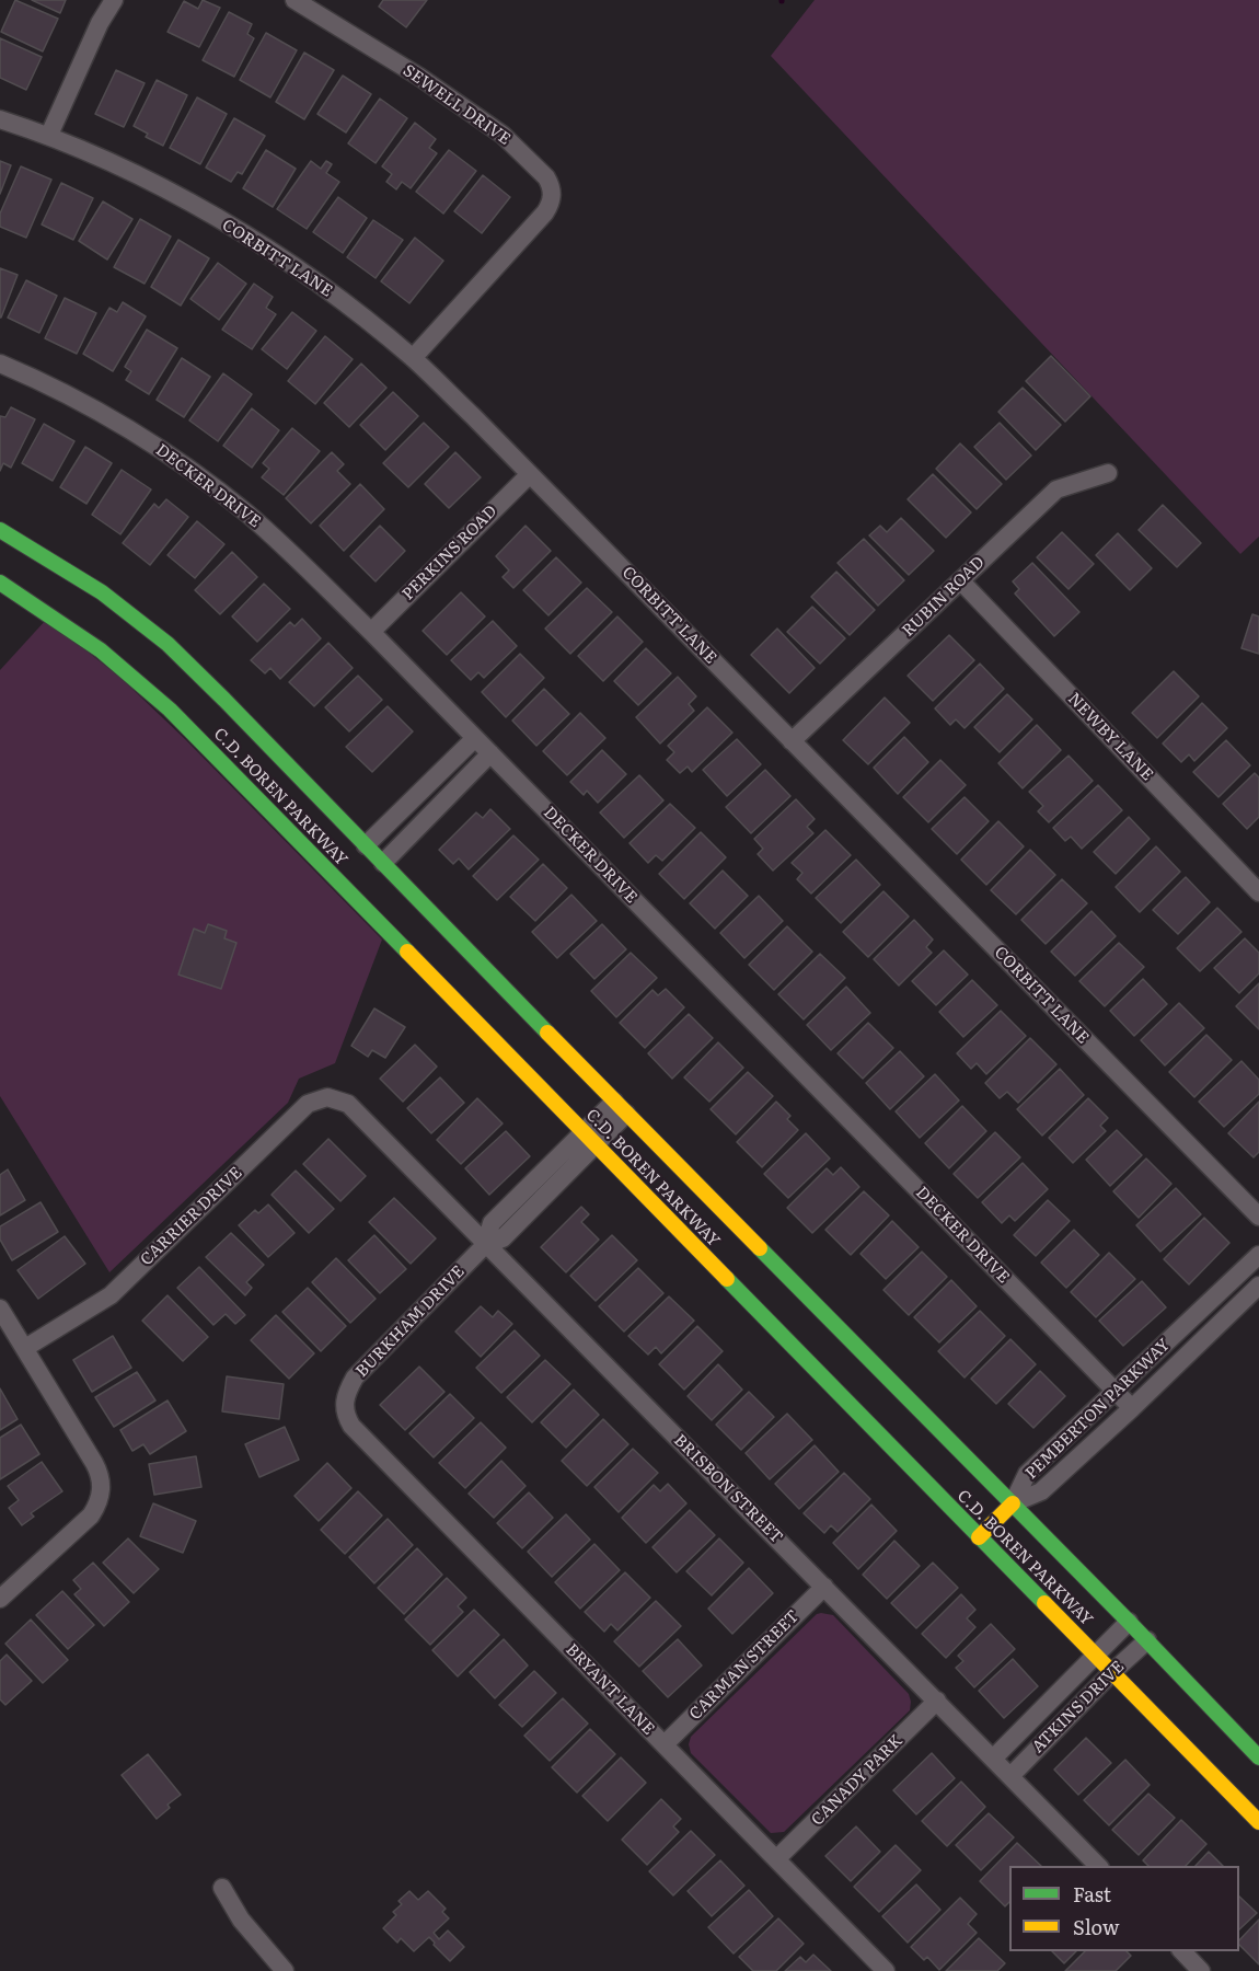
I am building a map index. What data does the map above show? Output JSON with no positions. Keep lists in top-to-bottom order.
{
  "streets": {
    "street": [
      "SEWELL DRIVE",
      "CORBITT LANE",
      "DECKER DRIVE",
      "PERKINS ROAD",
      "RUBIN ROAD",
      "NEWBY LANE",
      "C.D. BOREN PARKWAY",
      "CARRIER DRIVE",
      "BURKHAM DRIVE",
      "PEMBERTON PARKWAY",
      "BRISBON STREET",
      "CARMAN STREET",
      "BRYANT LANE",
      "ATKINS DRIVE",
      "CANADY PARK"
    ]
  },
  "crossings": [
    ["SEWELL DRIVE", "CORBITT LANE"],
    ["CORBITT LANE", "PERKINS ROAD"],
    ["CORBITT LANE", "RUBIN ROAD"],
    ["DECKER DRIVE", "PERKINS ROAD"],
    ["DECKER DRIVE", "PEMBERTON PARKWAY"],
    ["RUBIN ROAD", "NEWBY LANE"],
    ["C.D. BOREN PARKWAY", "BURKHAM DRIVE"],
    ["C.D. BOREN PARKWAY", "PEMBERTON PARKWAY"],
    ["C.D. BOREN PARKWAY", "ATKINS DRIVE"],
    ["CARRIER DRIVE", "BRISBON STREET"],
    ["BURKHAM DRIVE", "BRISBON STREET"],
    ["BURKHAM DRIVE", "BRYANT LANE"],
    ["BRISBON STREET", "CARMAN STREET"],
    ["BRISBON STREET", "ATKINS DRIVE"],
    ["BRISBON STREET", "CANADY PARK"],
    ["CARMAN STREET", "BRYANT LANE"],
    ["BRYANT LANE", "CANADY PARK"]
  ],
  "legend": ["Fast", "Slow"]
}
